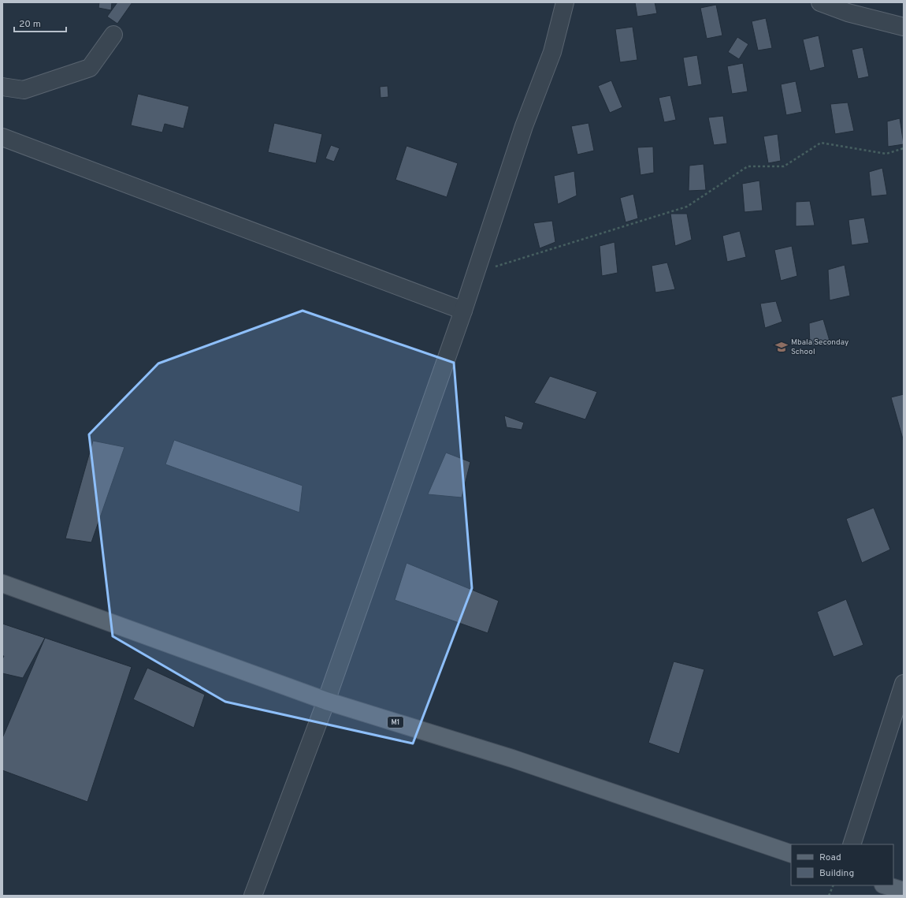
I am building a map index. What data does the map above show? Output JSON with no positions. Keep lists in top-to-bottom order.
{
  "streets": {
    "main road": ["M1"]
  },
  "places": {
    "school or university": ["Mbala Seconday School"]
  },
  "legend": ["Road", "Building"],
  "scale_bar": "20 m"
}
